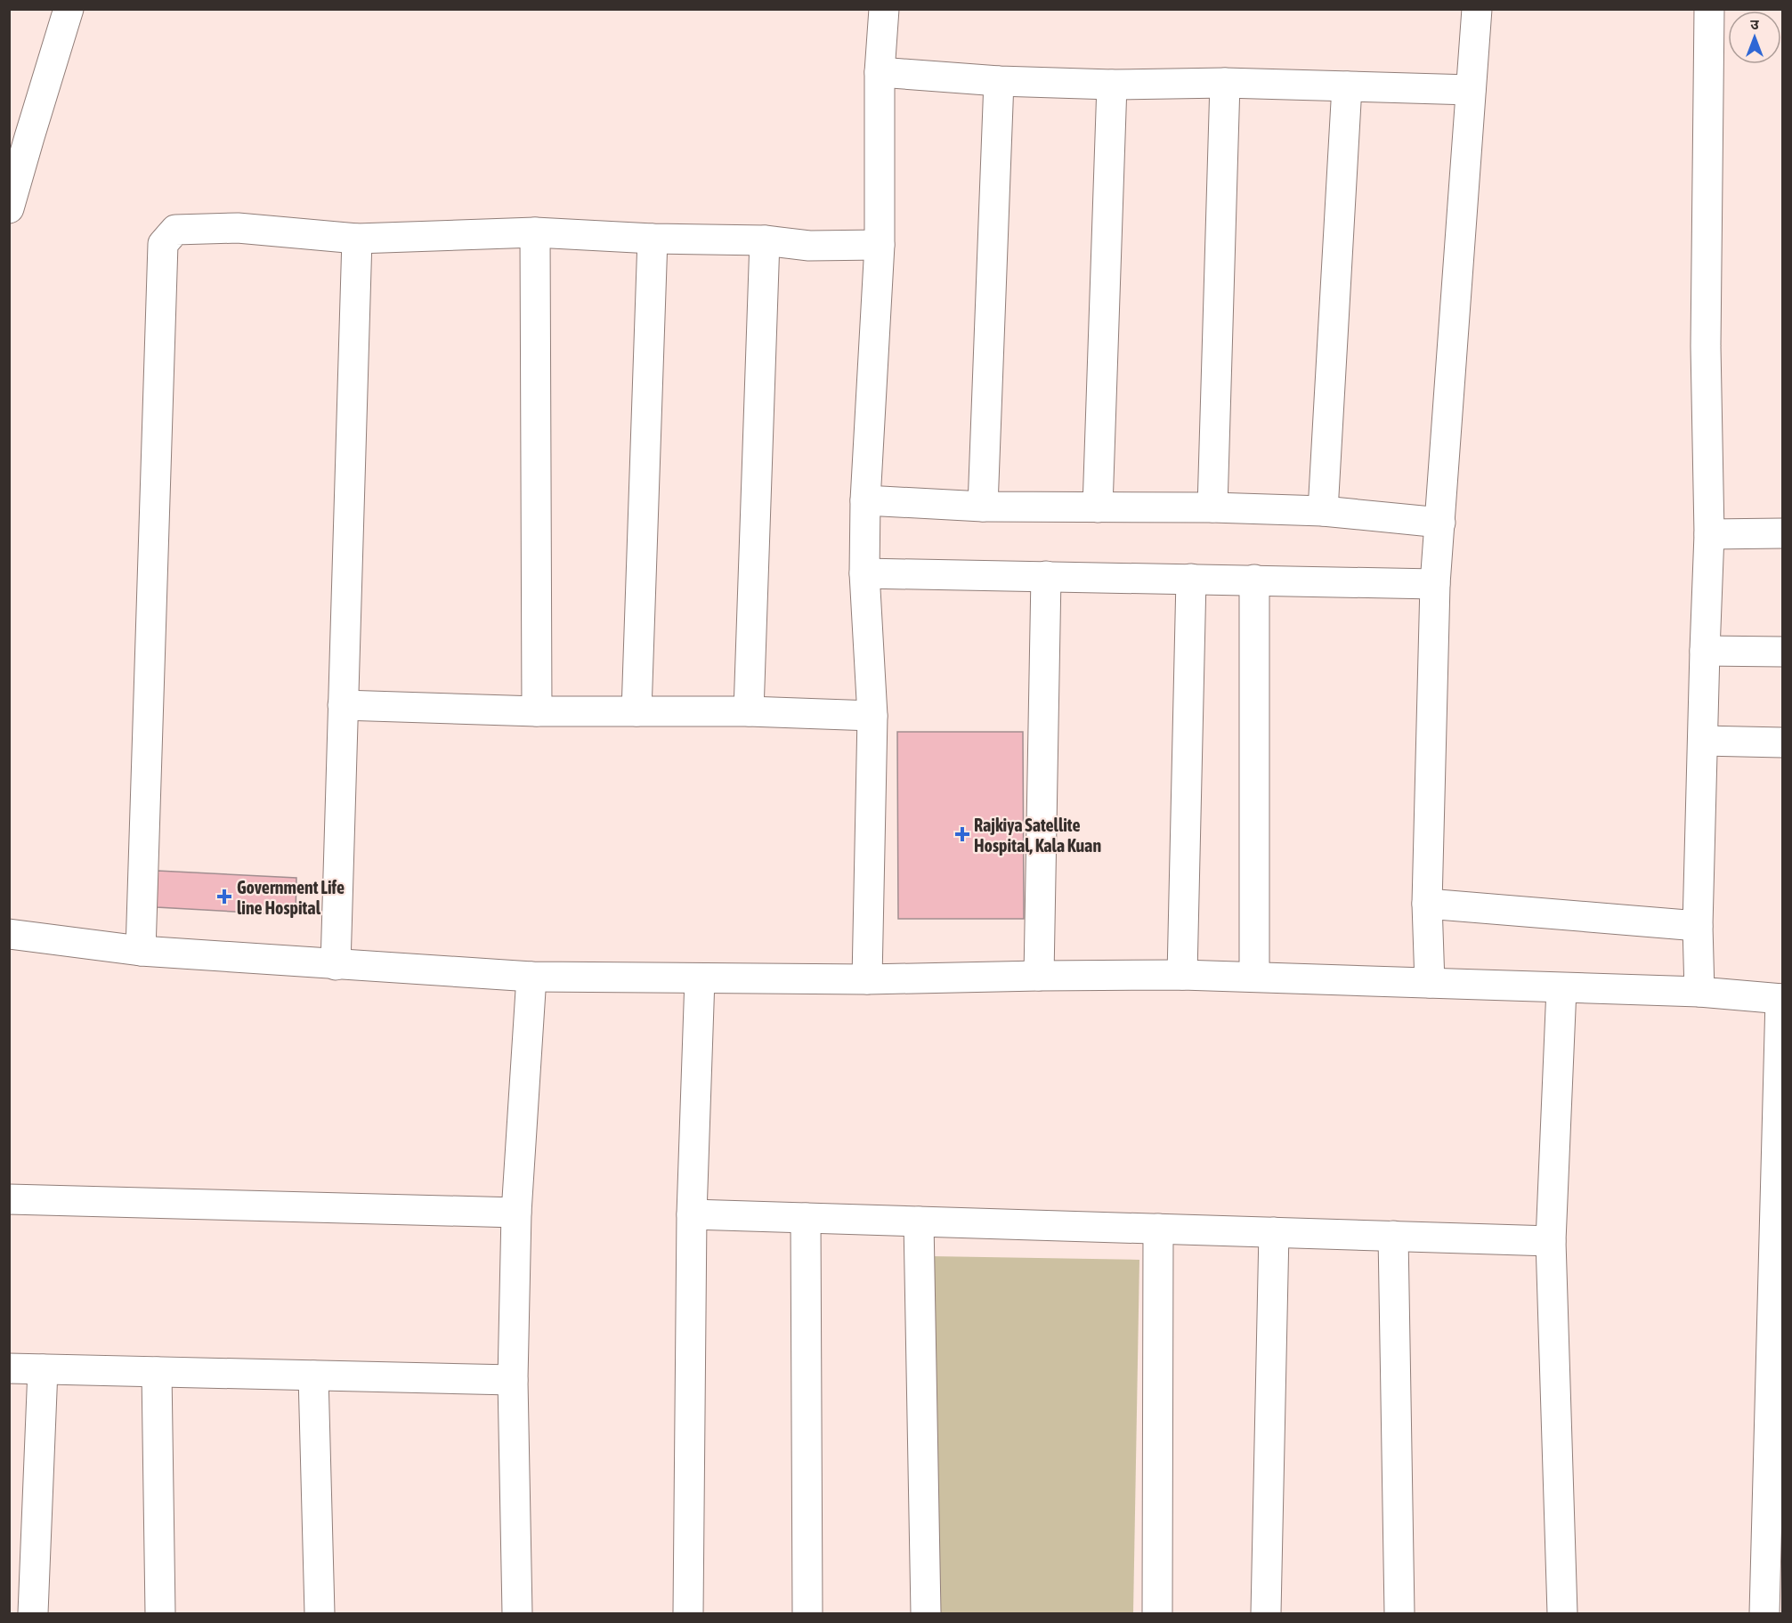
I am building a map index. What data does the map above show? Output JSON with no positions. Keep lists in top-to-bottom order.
{
  "places": {
    "health": ["Rajkiya Satellite Hospital, Kala Kuan", "Government Life line Hospital"]
  },
  "north": "top"
}
